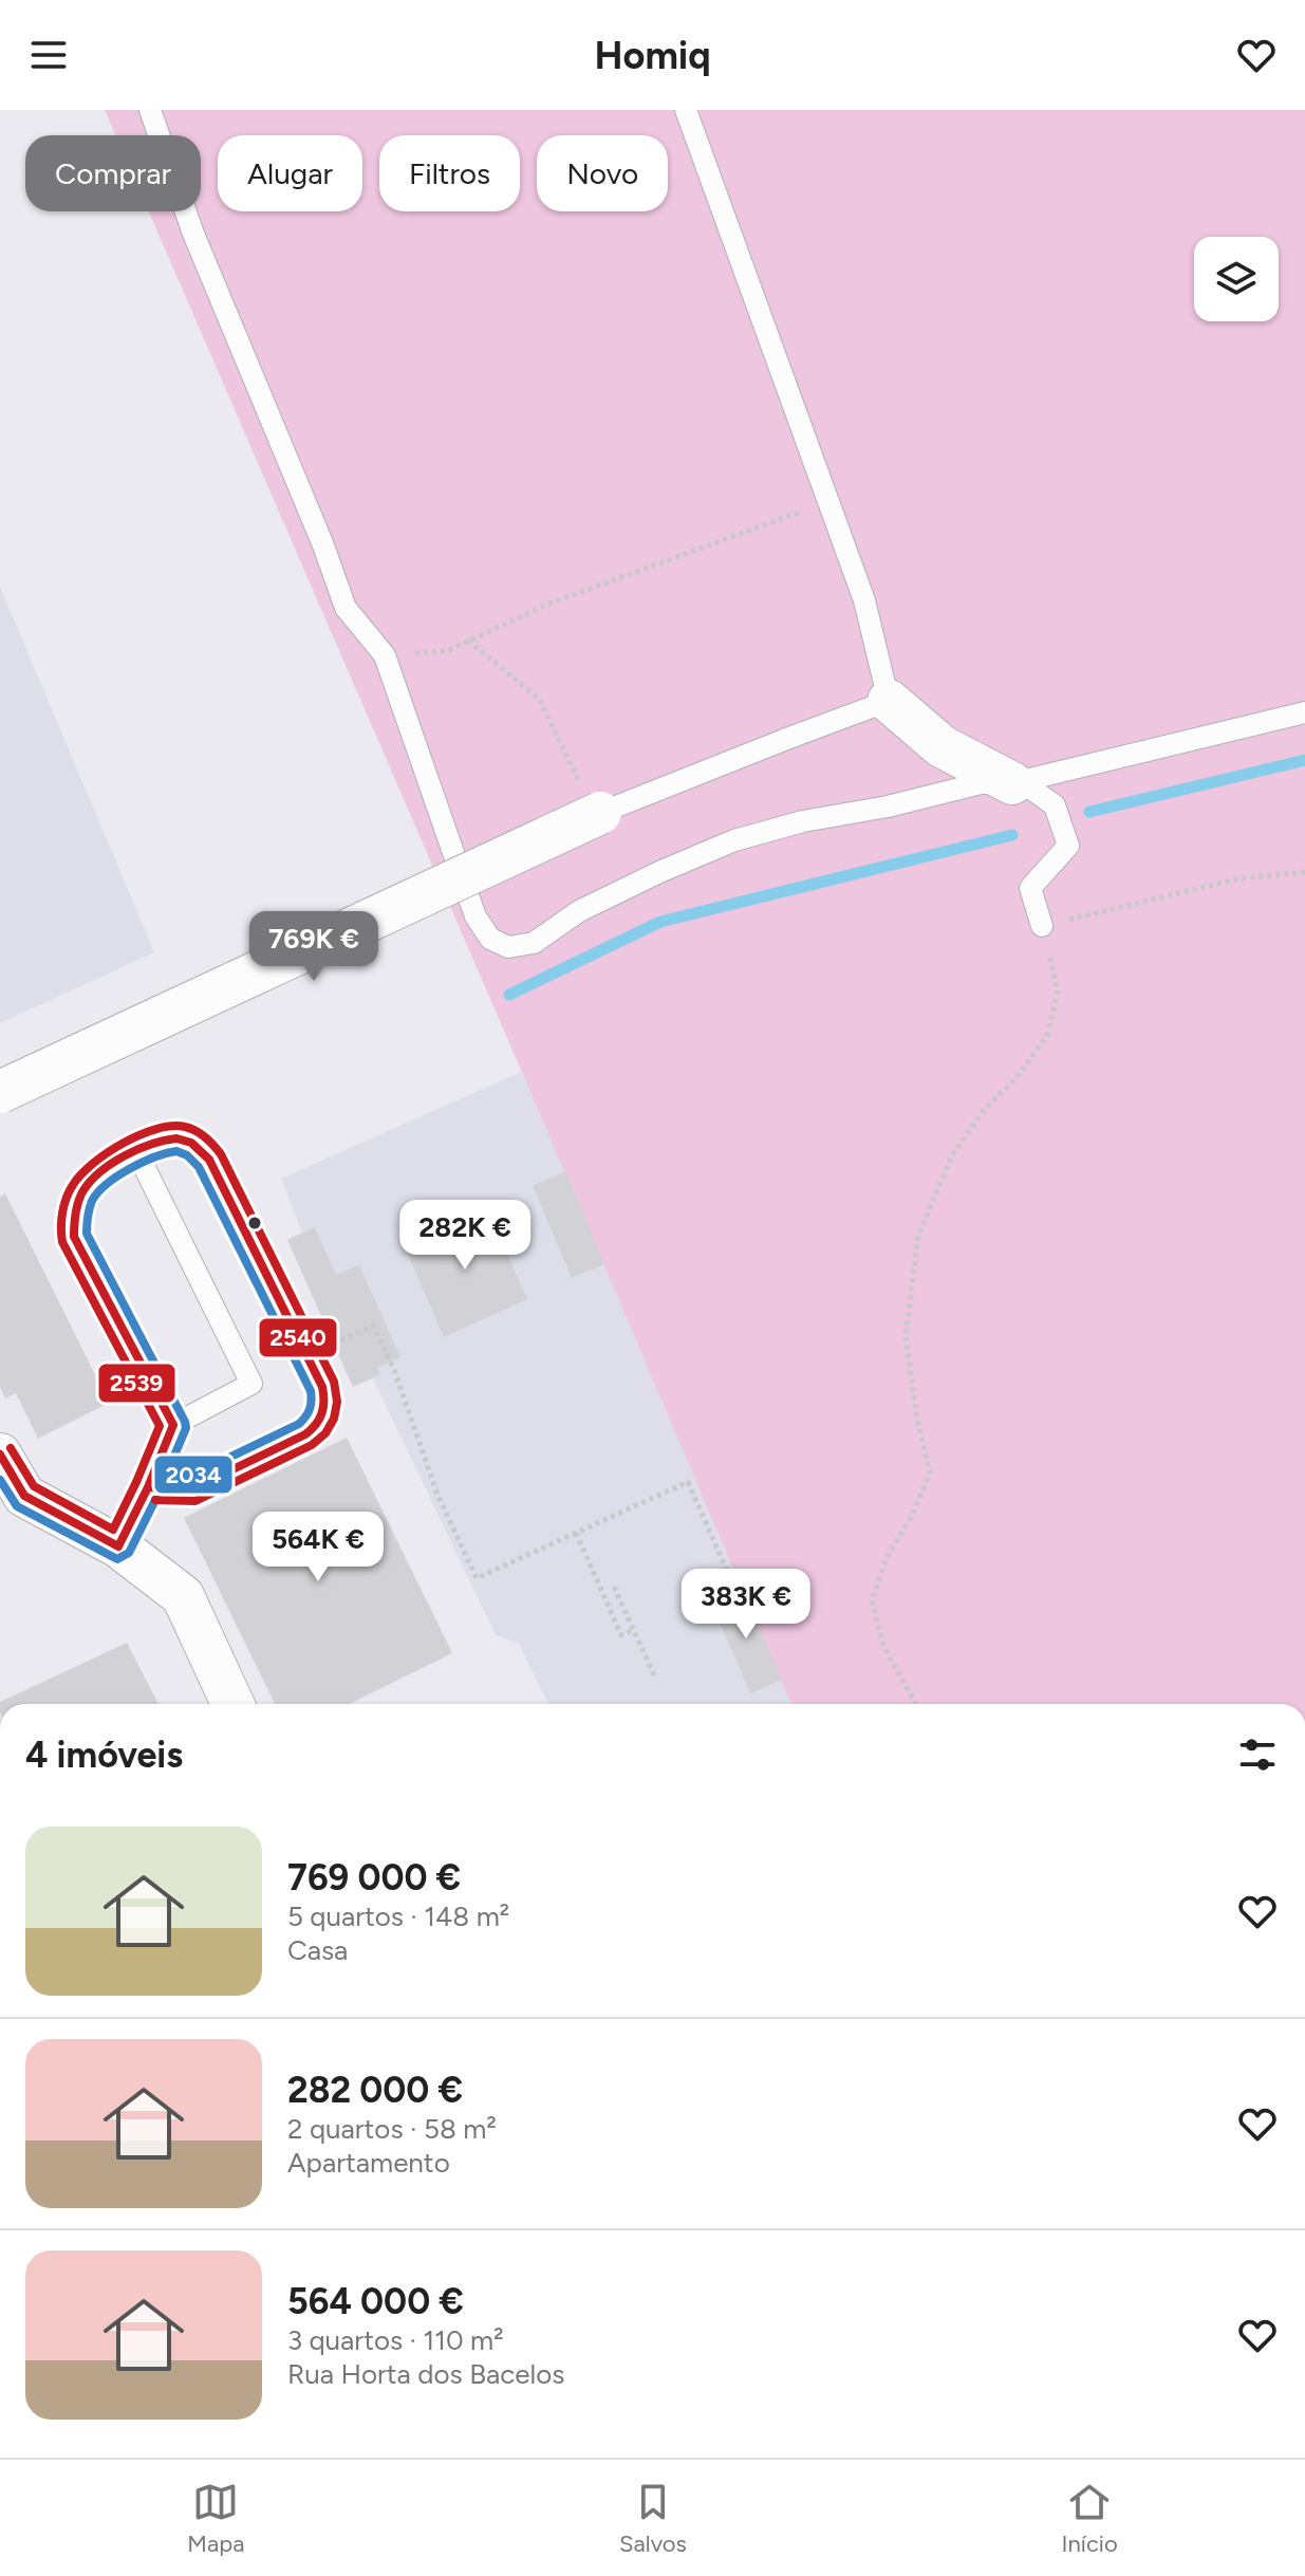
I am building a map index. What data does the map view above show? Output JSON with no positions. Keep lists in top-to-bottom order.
{
  "lines": ["transit line 2539", "transit line 2540", "transit line 2034"],
  "page": {
    "header": "Homiq",
    "chip": [
      "Comprar",
      "Alugar",
      "Filtros",
      "Novo"
    ],
    "price": [
      "769K €",
      "282K €",
      "564K €",
      "383K €"
    ],
    "heading": "4 imóveis",
    "list": [
      {
        "name": "769 000 €",
        "note": "5 quartos · 148 m² · Casa"
      },
      {
        "name": "282 000 €",
        "note": "2 quartos · 58 m² · Apartamento"
      },
      {
        "name": "564 000 €",
        "note": "3 quartos · 110 m² · Rua Horta dos Bacelos"
      }
    ],
    "tabs": ["Mapa", "Salvos", "Início"]
  }
}
